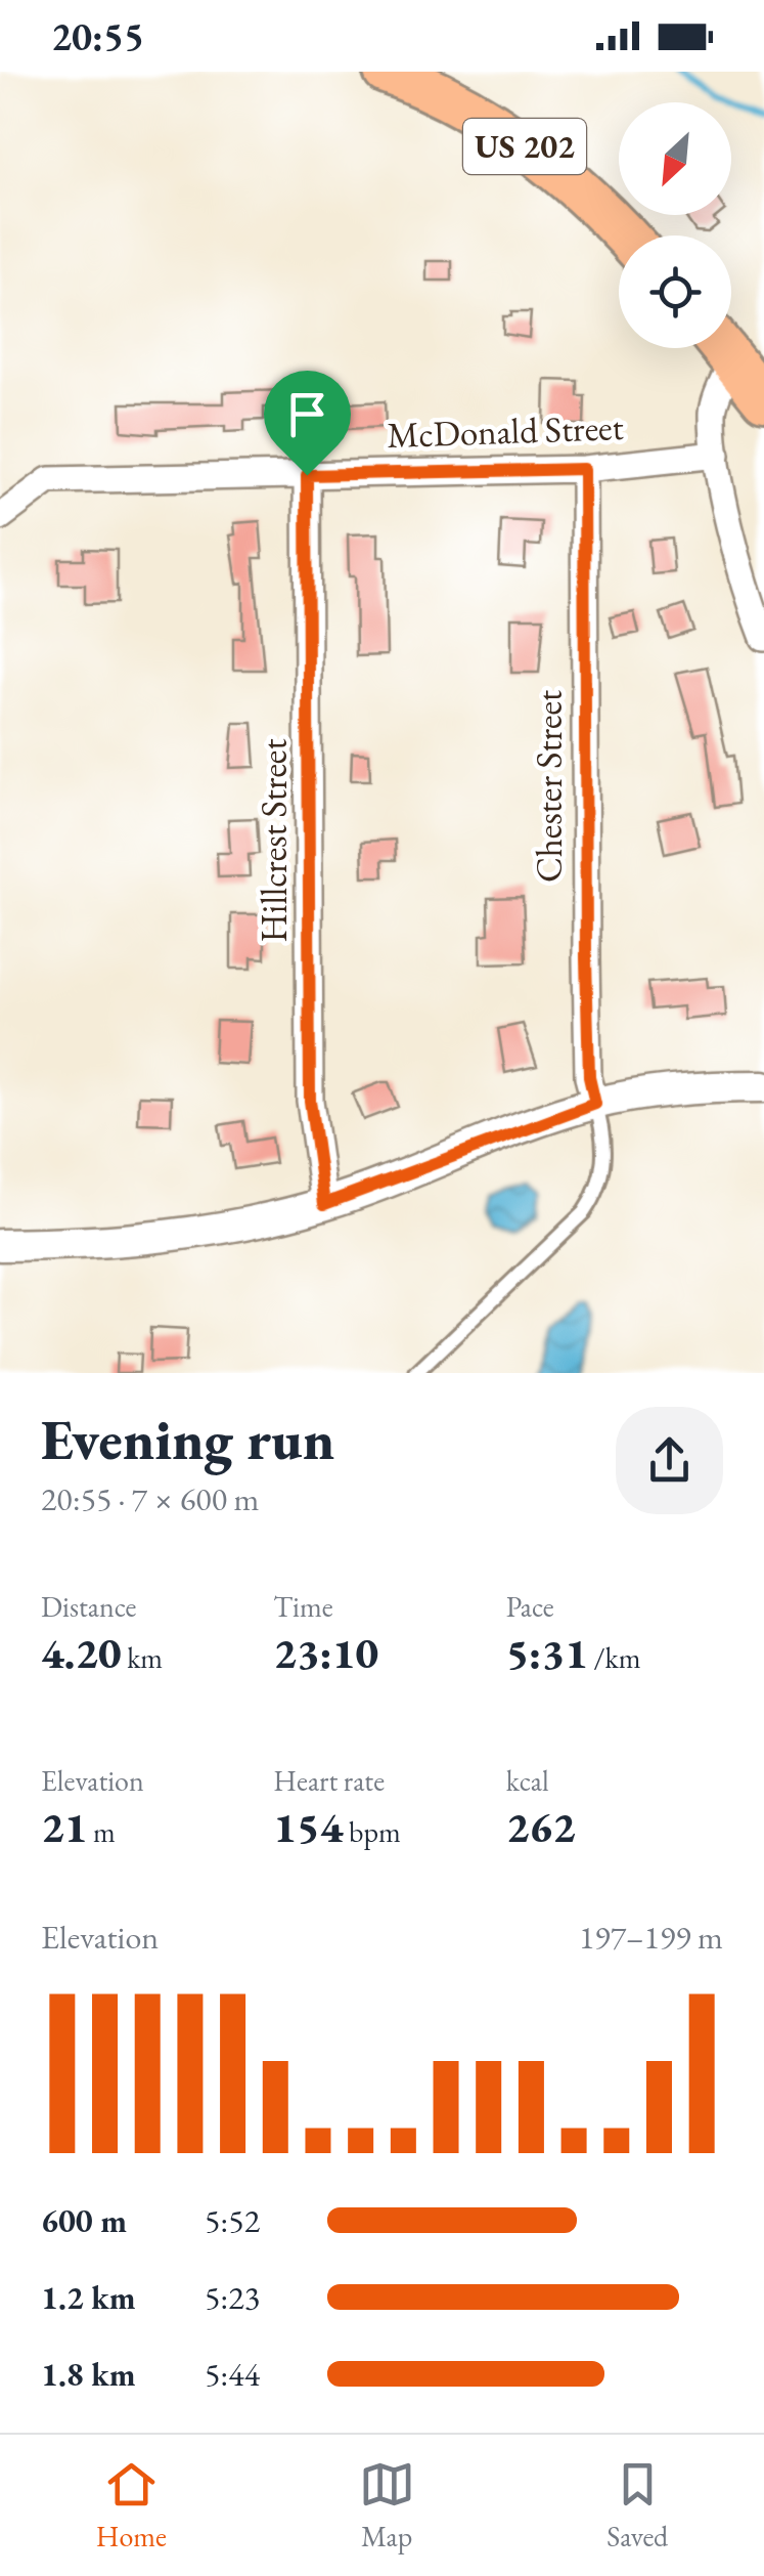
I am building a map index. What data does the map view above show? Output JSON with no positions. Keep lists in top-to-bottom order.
{
  "streets": {
    "highway": ["US 202"],
    "street": ["McDonald Street", "Chester Street", "Hillcrest Street"]
  },
  "crossings": [
    ["McDonald Street", "Chester Street"],
    ["McDonald Street", "Hillcrest Street"]
  ],
  "north": "bottom left",
  "page": {
    "status": "20:55",
    "heading": ["Evening run", "20:55 · 7 × 600 m"],
    "stats": [
      ["Distance", "4.20 km"],
      ["Time", "23:10"],
      ["Pace", "5:31 /km"],
      ["Elevation", "21 m"],
      ["Heart rate", "154 bpm"],
      ["kcal", "262"]
    ],
    "chart": ["Elevation", "197–199 m"],
    "list": [
      {
        "name": "600 m",
        "note": "5:52"
      },
      {
        "name": "1.2 km",
        "note": "5:23"
      },
      {
        "name": "1.8 km",
        "note": "5:44"
      }
    ],
    "tabs": ["Home", "Map", "Saved"]
  }
}
